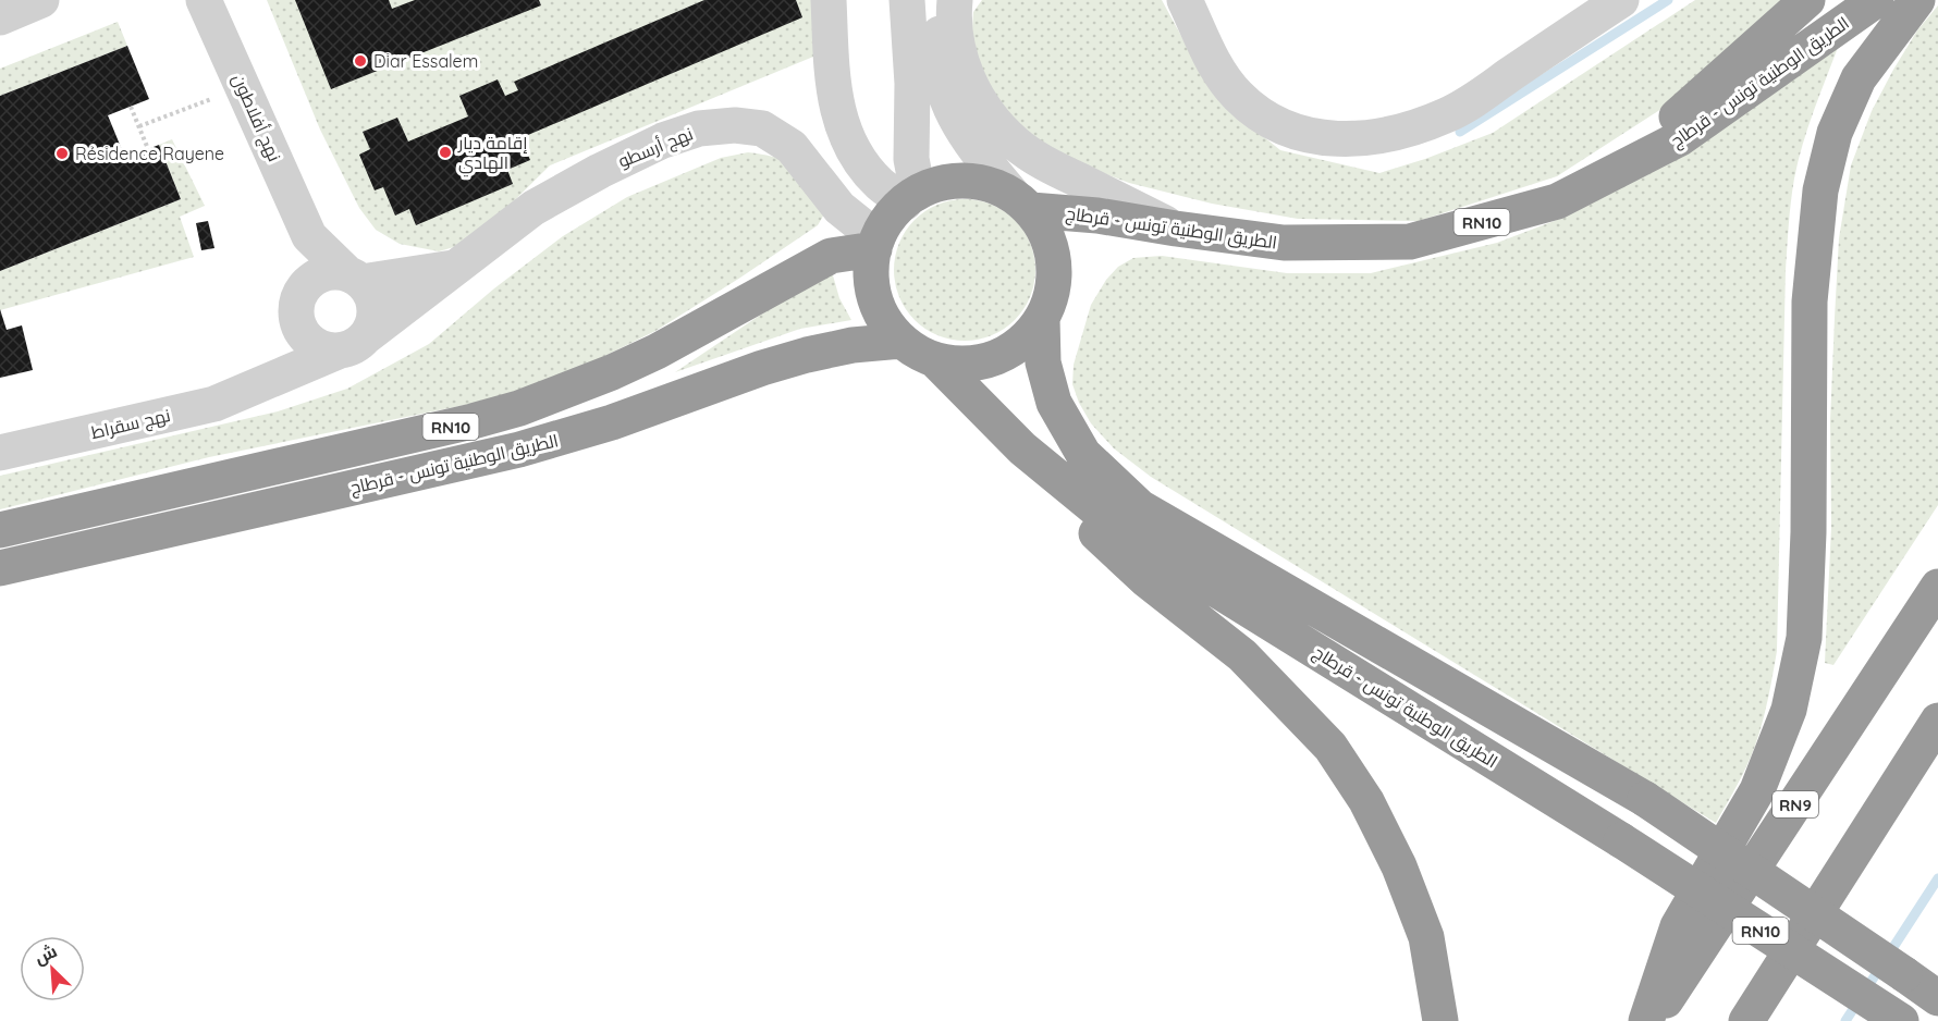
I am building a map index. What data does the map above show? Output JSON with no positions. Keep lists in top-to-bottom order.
{
  "streets": {
    "highway": ["الطريق الوطنية تونس - قرطاج", "RN10", "RN9"],
    "street": ["نهج أفلاطون", "نهج أرسطو", "نهج سقراط"]
  },
  "crossings": [
    ["الطريق الوطنية تونس - قرطاج", "نهج أرسطو"],
    ["نهج أفلاطون", "نهج أرسطو"],
    ["نهج أفلاطون", "نهج سقراط"],
    ["نهج أرسطو", "نهج سقراط"]
  ],
  "places": ["Diar Essalem", "إقامة ديار الهادي", "Résidence Rayene"],
  "north": "top left"
}
